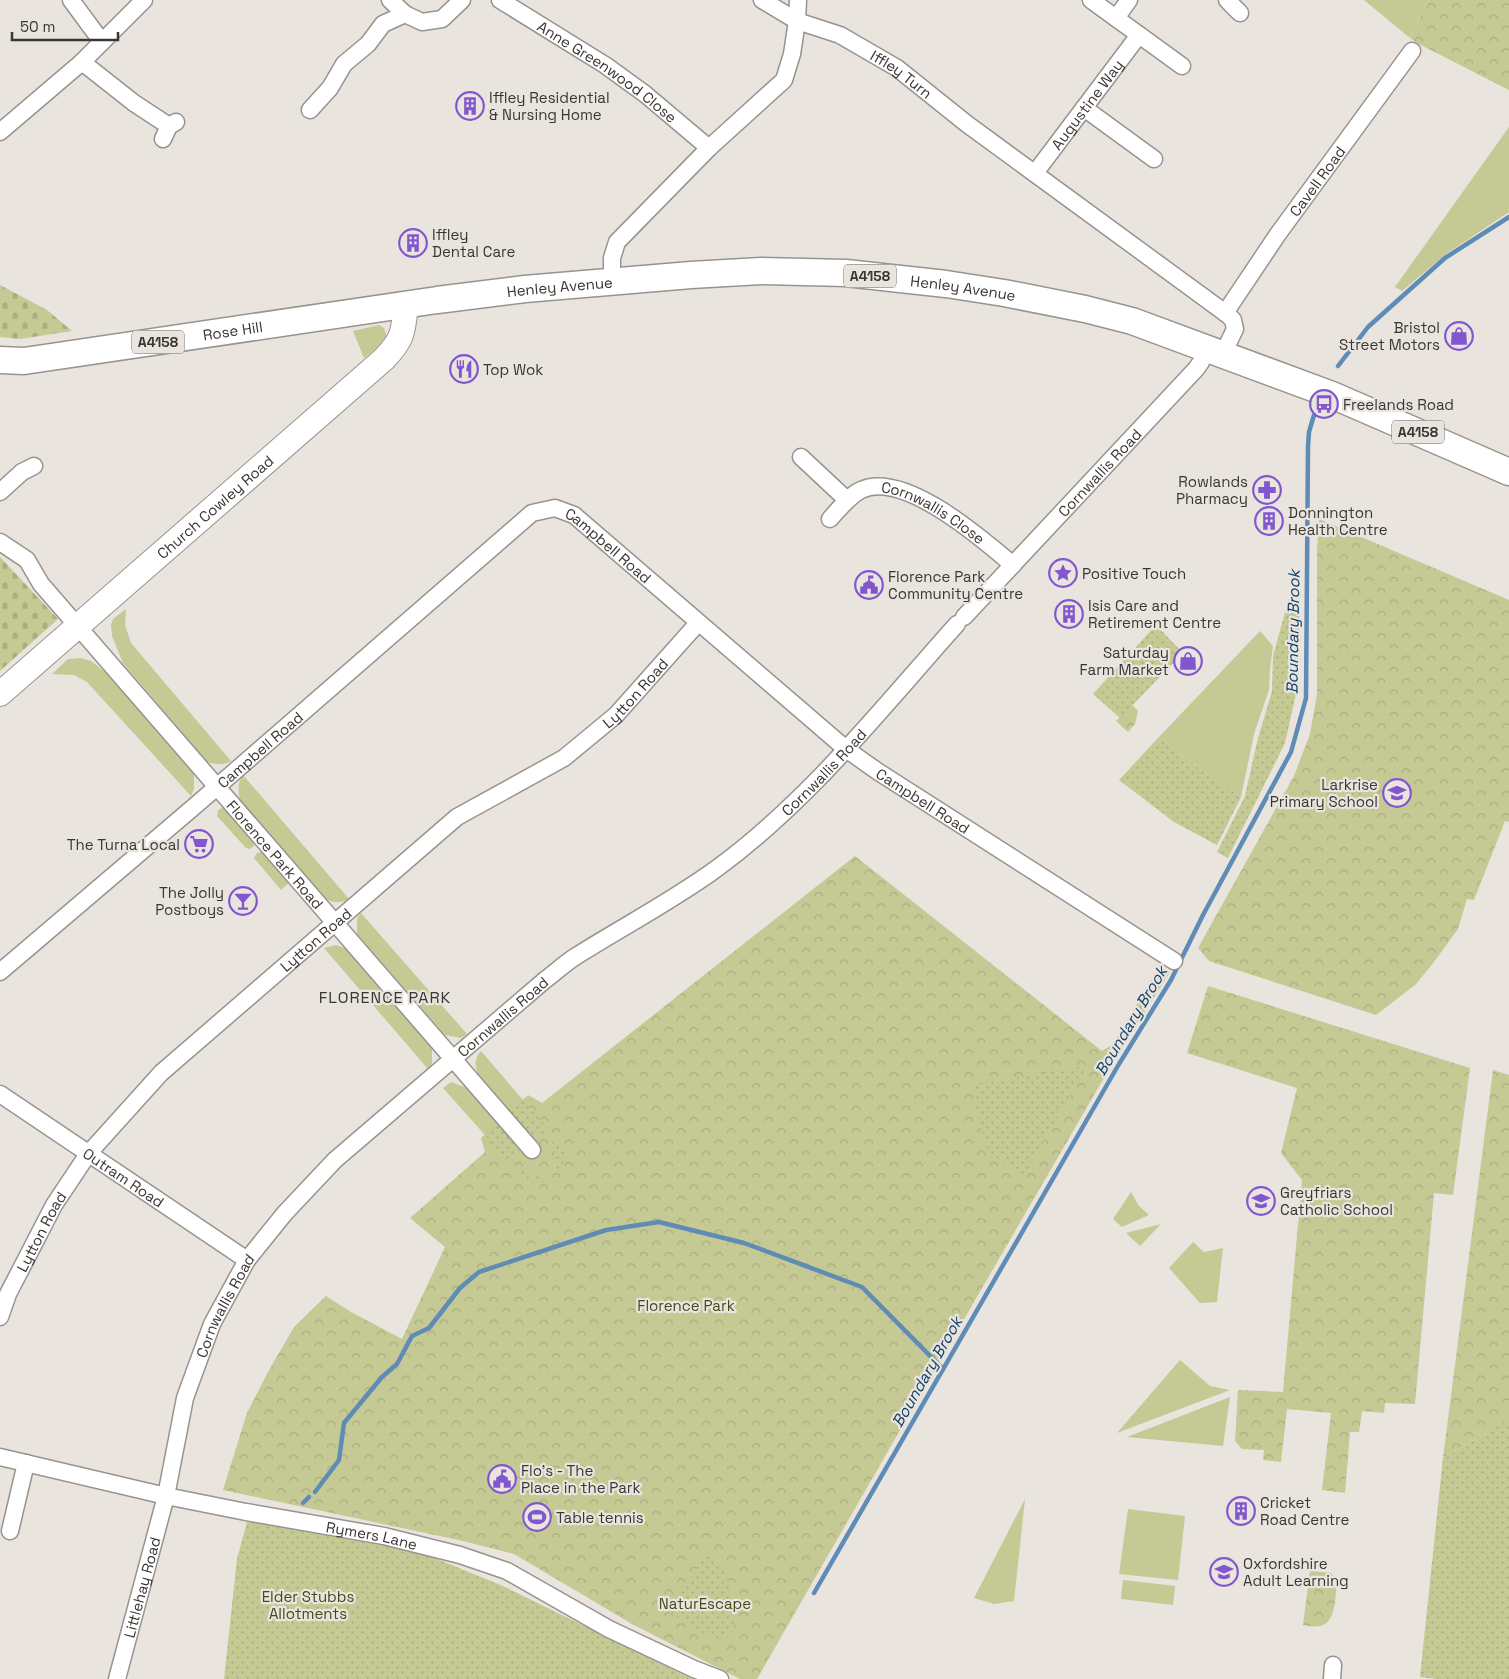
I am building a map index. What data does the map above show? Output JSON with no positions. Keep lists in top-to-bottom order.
{
  "streets": {
    "main road": [
      "A4158",
      "Henley Avenue",
      "Rose Hill",
      "Church Cowley Road"
    ],
    "street": [
      "Anne Greenwood Close",
      "Iffley Turn",
      "Augustine Way",
      "Cavell Road",
      "Cornwallis Road",
      "Cornwallis Close",
      "Campbell Road",
      "Lytton Road",
      "Florence Park Road",
      "Outram Road",
      "Rymers Lane",
      "Littlehay Road"
    ]
  },
  "crossings": [
    ["Iffley Turn", "Augustine Way"],
    ["Iffley Turn", "Cavell Road"],
    ["Henley Avenue", "Rose Hill"],
    ["Henley Avenue", "Cornwallis Road"],
    ["Henley Avenue", "Church Cowley Road"],
    ["Rose Hill", "Church Cowley Road"],
    ["Cornwallis Road", "Cornwallis Close"],
    ["Cornwallis Road", "Campbell Road"],
    ["Cornwallis Road", "Florence Park Road"],
    ["Cornwallis Road", "Outram Road"],
    ["Cornwallis Road", "Rymers Lane"],
    ["Cornwallis Road", "Littlehay Road"],
    ["Church Cowley Road", "Florence Park Road"],
    ["Campbell Road", "Lytton Road"],
    ["Campbell Road", "Florence Park Road"],
    ["Lytton Road", "Florence Park Road"],
    ["Lytton Road", "Outram Road"],
    ["Rymers Lane", "Littlehay Road"]
  ],
  "districts": ["FLORENCE PARK"],
  "water": ["Boundary Brook"],
  "parks": ["Florence Park", "Elder Stubbs Allotments", "NaturEscape"],
  "places": {
    "building": [
      "Iffley Residential & Nursing Home",
      "Iffley Dental Care",
      "Donnington Health Centre",
      "Isis Care and Retirement Centre",
      "Cricket Road Centre"
    ],
    "shop": ["Bristol Street Motors", "Saturday Farm Market"],
    "restaurant": ["Top Wok"],
    "bus stop": ["Freelands Road"],
    "pharmacy": ["Rowlands Pharmacy"],
    "place": ["Positive Touch"],
    "public building": ["Florence Park Community Centre", "Flo's - The Place in the Park"],
    "school or university": ["Larkrise Primary School", "Greyfriars Catholic School", "Oxfordshire Adult Learning"],
    "supermarket": ["The Turna Local"],
    "bar": ["The Jolly Postboys"],
    "sports": ["Table tennis"]
  },
  "scale_bar": "50 m"
}
